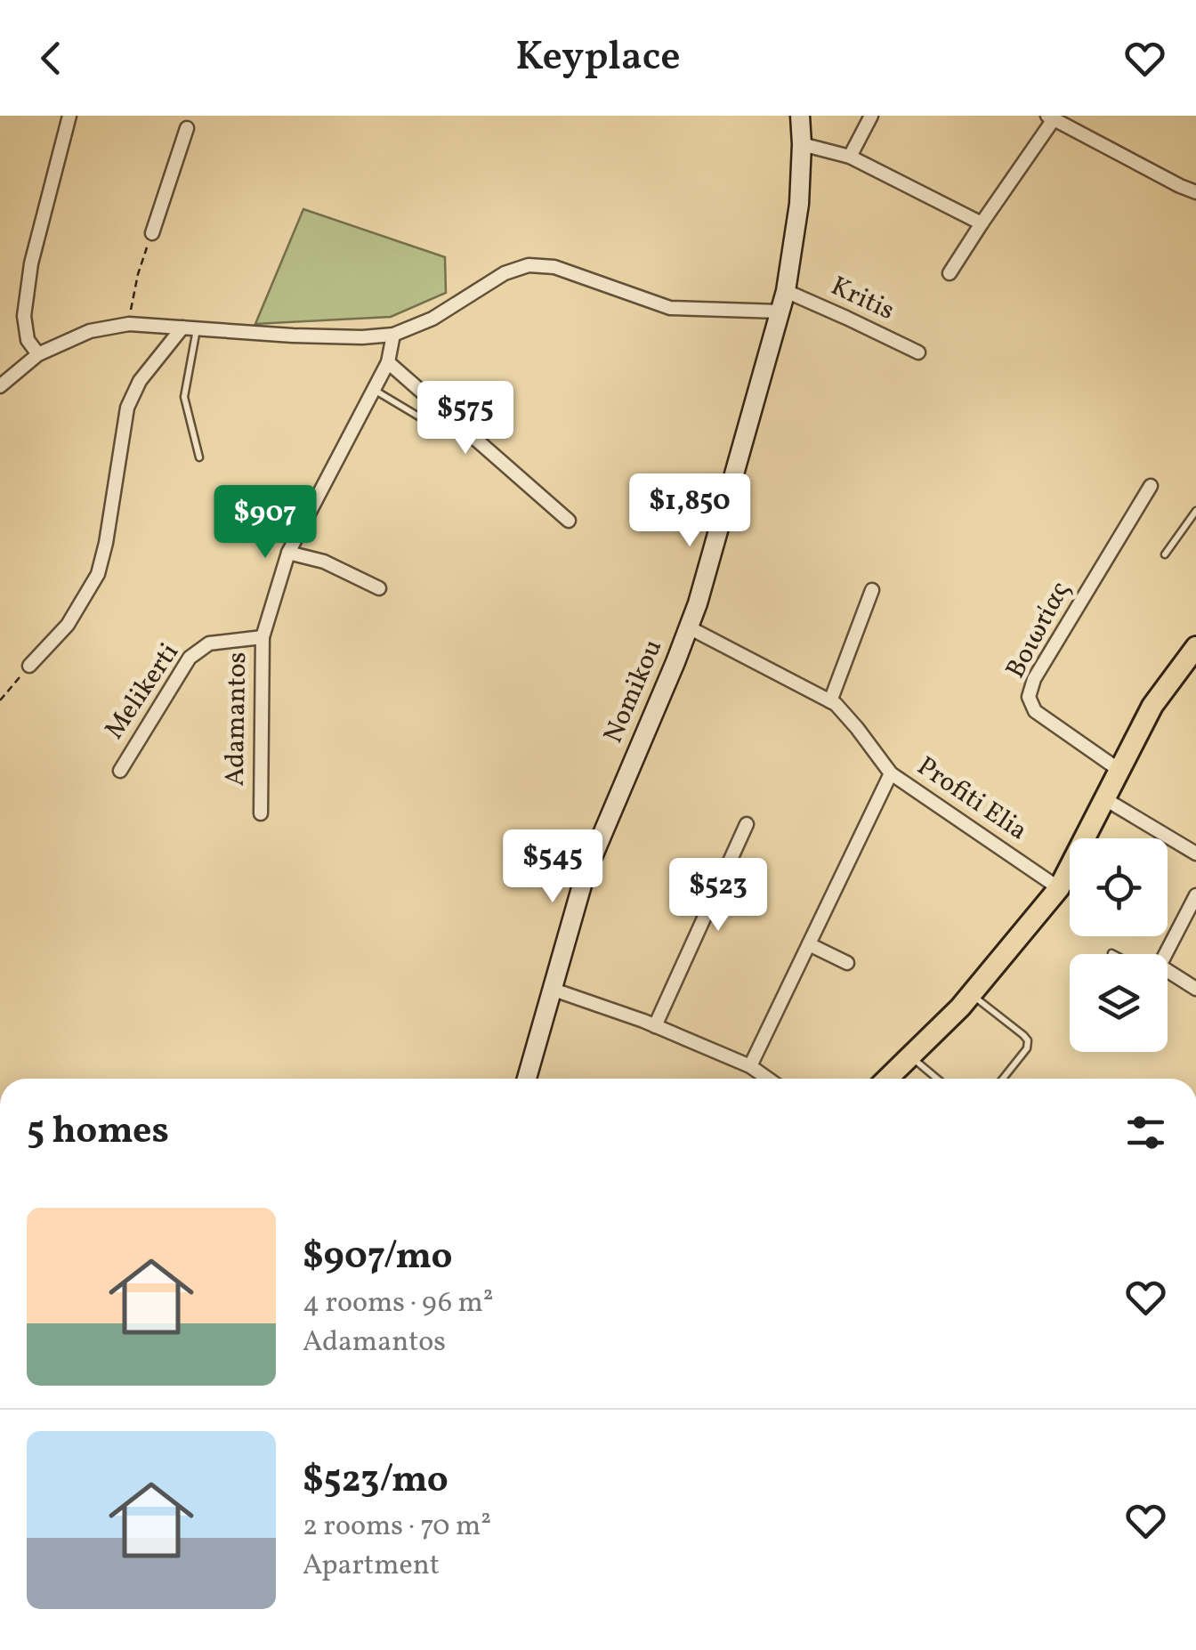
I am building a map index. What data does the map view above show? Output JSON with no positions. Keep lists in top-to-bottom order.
{
  "streets": {
    "street": [
      "Kritis",
      "Βοιωτίας",
      "Melikerti",
      "Nomikou",
      "Adamantos",
      "Profiti Elia"
    ]
  },
  "crossings": [
    ["Kritis", "Nomikou"],
    ["Melikerti", "Adamantos"],
    ["Nomikou", "Profiti Elia"]
  ],
  "page": {
    "header": "Keyplace",
    "price": [
      "$575",
      "$1,850",
      "$907",
      "$545",
      "$523"
    ],
    "heading": "5 homes",
    "list": [
      {
        "name": "$907/mo",
        "note": "4 rooms · 96 m² · Adamantos"
      },
      {
        "name": "$523/mo",
        "note": "2 rooms · 70 m² · Apartment"
      }
    ]
  }
}
